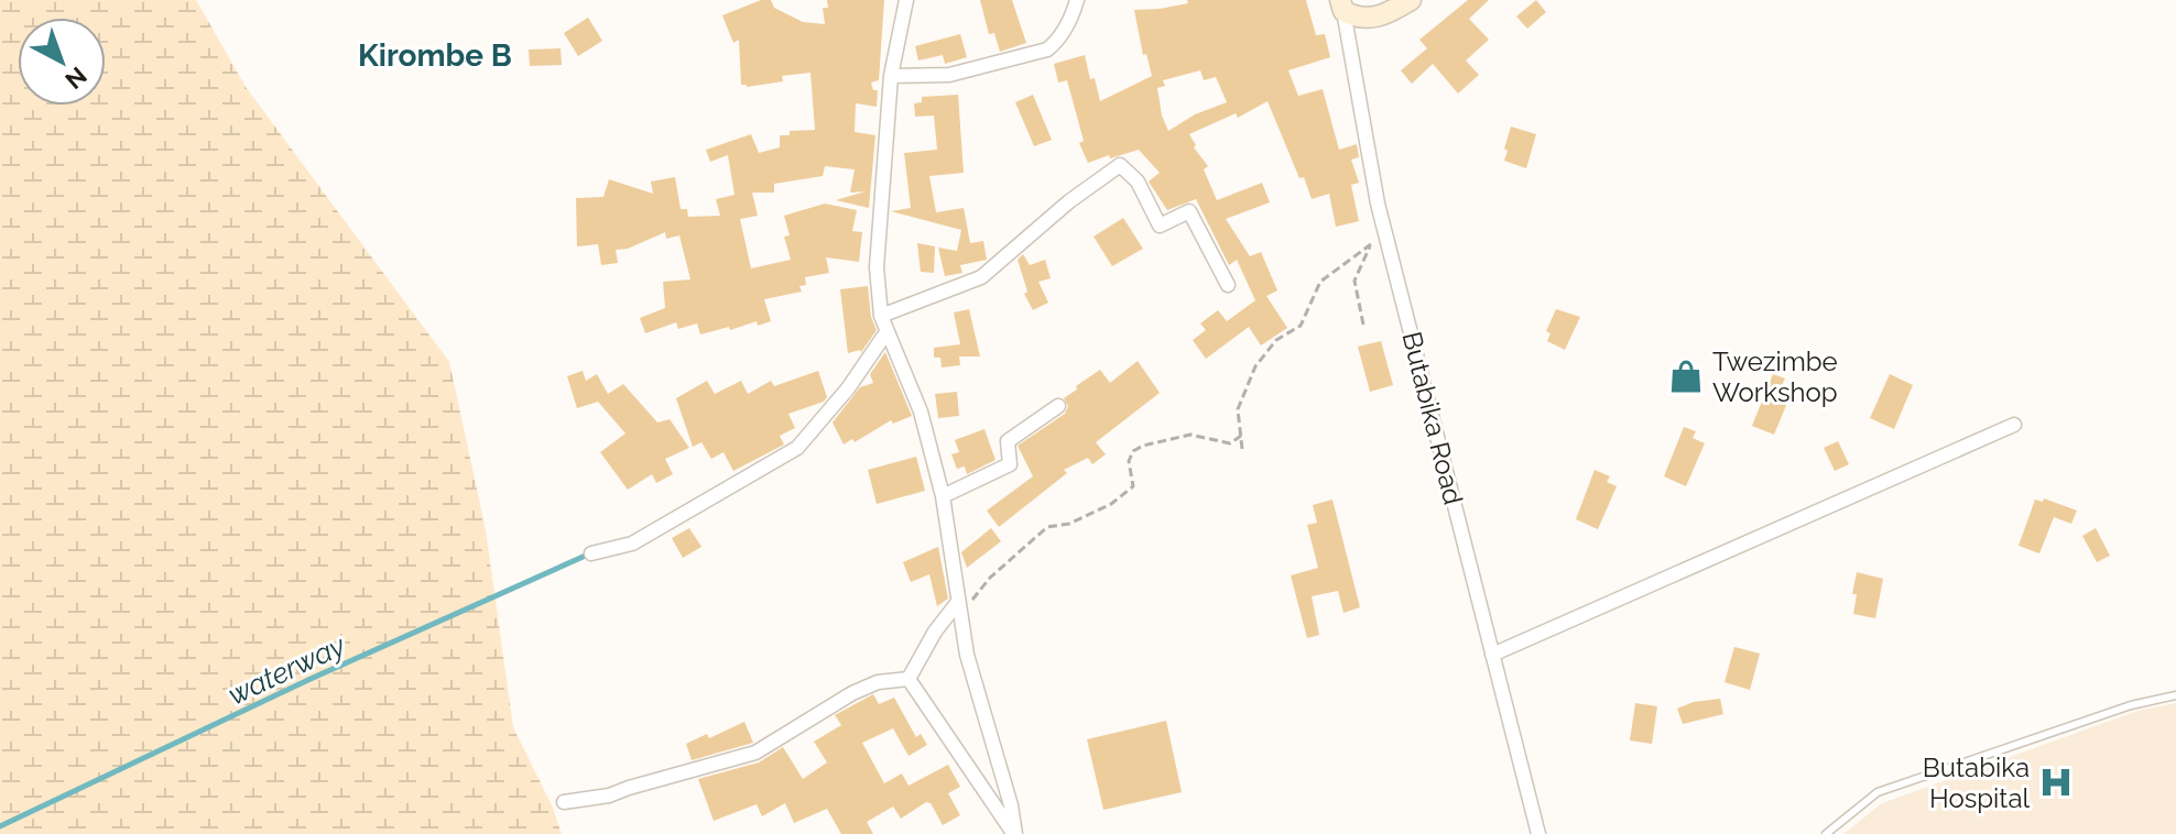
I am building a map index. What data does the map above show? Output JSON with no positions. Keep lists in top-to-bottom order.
{
  "streets": {
    "street": ["Butabika Road"]
  },
  "districts": ["Kirombe B"],
  "water": ["waterway"],
  "places": {
    "shop": ["Twezimbe Workshop"],
    "hospital": ["Butabika Hospital"]
  },
  "north": "bottom right"
}
